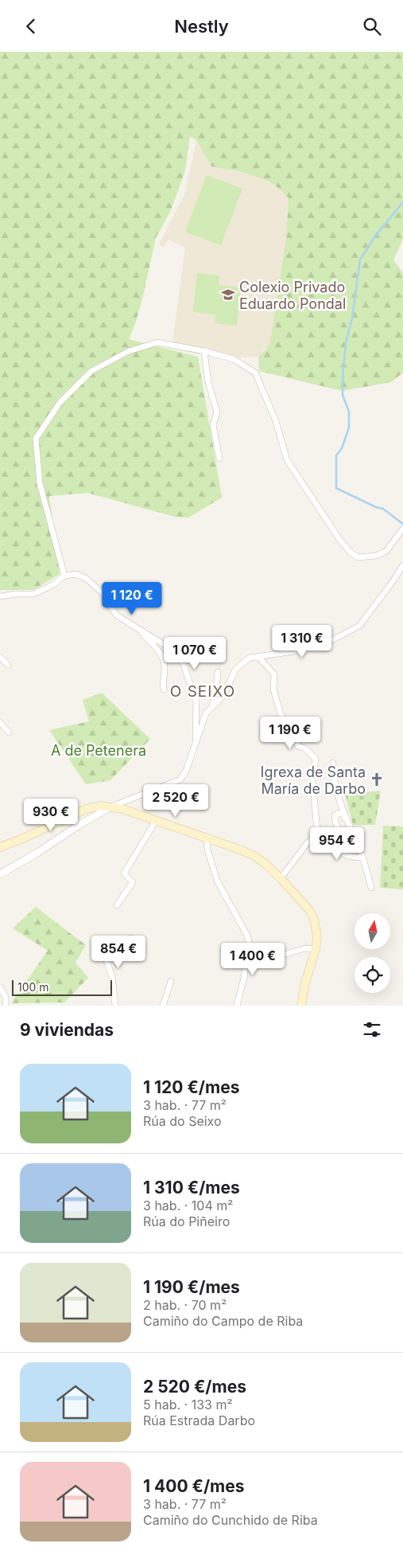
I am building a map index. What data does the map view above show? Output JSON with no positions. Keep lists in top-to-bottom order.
{
  "districts": ["O SEIXO"],
  "parks": ["A de Petenera"],
  "places": {
    "school or university": ["Colexio Privado Eduardo Pondal"],
    "church": ["Igrexa de Santa María de Darbo"]
  },
  "scale_bar": "100 m",
  "north": "top",
  "page": {
    "header": "Nestly",
    "price": [
      "1 120 €",
      "1 310 €",
      "1 070 €",
      "1 190 €",
      "2 520 €",
      "930 €",
      "954 €",
      "854 €",
      "1 400 €"
    ],
    "scale": "100 m",
    "heading": "9 viviendas",
    "list": [
      {
        "name": "1 120 €/mes",
        "note": "3 hab. · 77 m² · Rúa do Seixo"
      },
      {
        "name": "1 310 €/mes",
        "note": "3 hab. · 104 m² · Rúa do Piñeiro"
      },
      {
        "name": "1 190 €/mes",
        "note": "2 hab. · 70 m² · Camiño do Campo de Riba"
      },
      {
        "name": "2 520 €/mes",
        "note": "5 hab. · 133 m² · Rúa Estrada Darbo"
      },
      {
        "name": "1 400 €/mes",
        "note": "3 hab. · 77 m² · Camiño do Cunchido de Riba"
      }
    ]
  }
}
